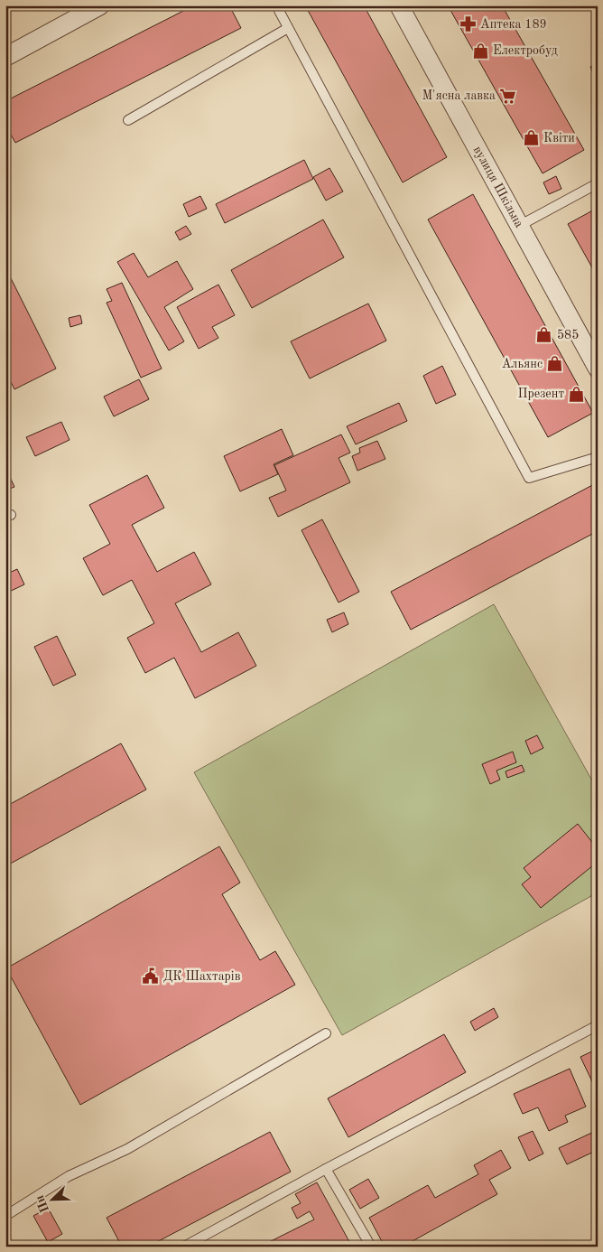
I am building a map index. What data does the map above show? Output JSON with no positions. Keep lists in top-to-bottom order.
{
  "streets": {
    "street": ["вулиця Шкільна"]
  },
  "places": {
    "pharmacy": ["Аптека 189"],
    "shop": [
      "Електробуд",
      "Квіти",
      "585",
      "Альянс",
      "Презент"
    ],
    "supermarket": ["М'ясна лавка"],
    "public building": ["ДК Шахтарів"]
  },
  "north": "bottom left"
}
